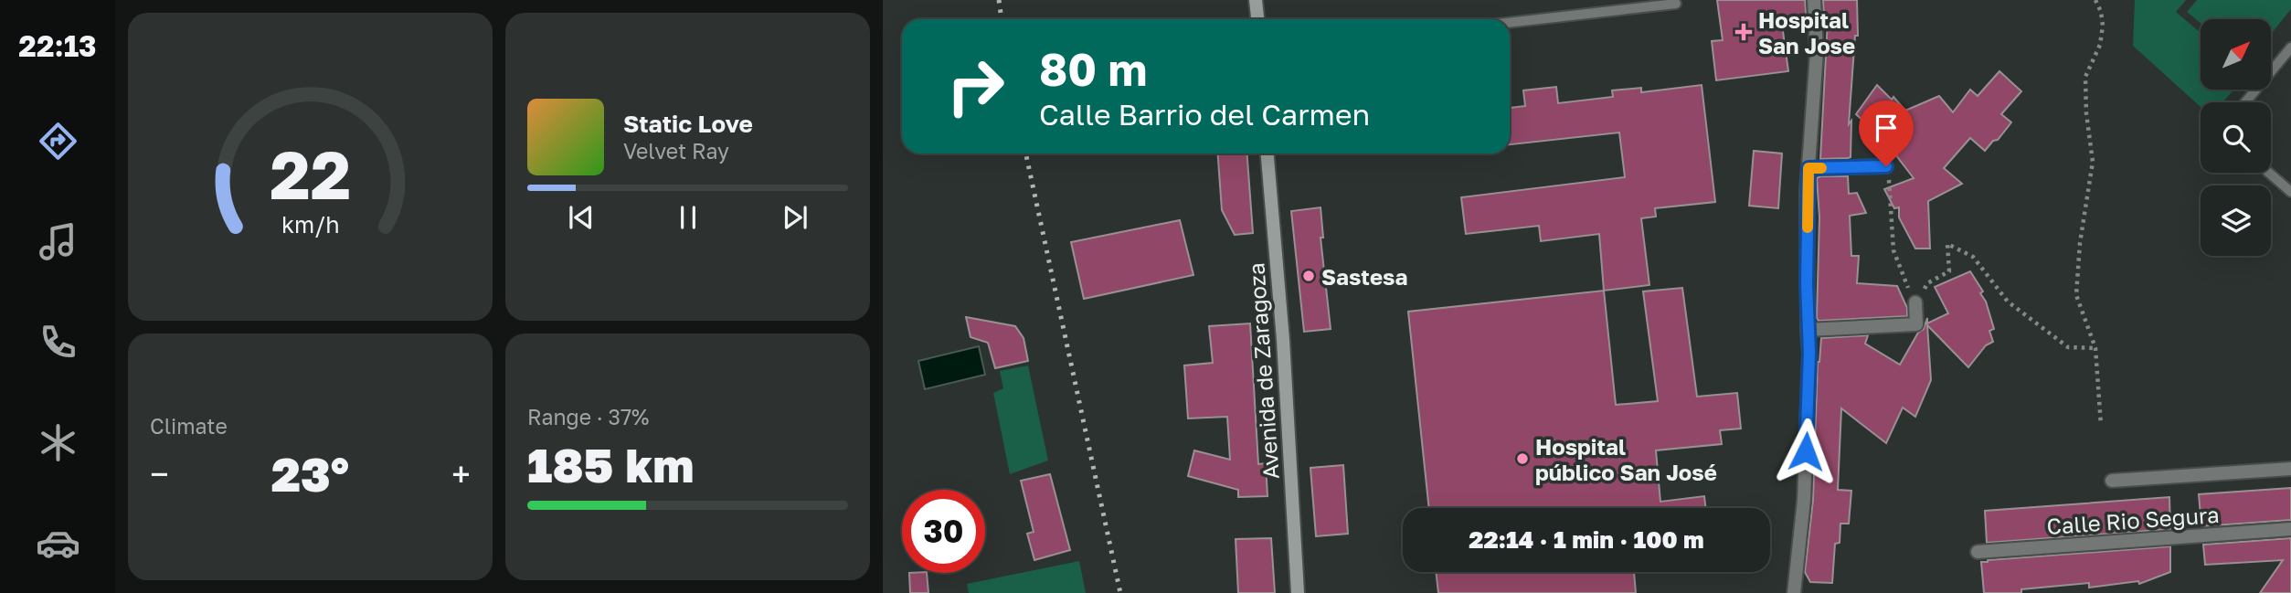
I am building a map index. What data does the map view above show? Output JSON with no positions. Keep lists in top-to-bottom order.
{
  "streets": {
    "main road": ["Avenida de Zaragoza"],
    "street": ["Calle Rio Segura"]
  },
  "places": {
    "health": ["Hospital San Jose"],
    "other": ["Sastesa", "Hospital público San José"]
  },
  "north": "top right",
  "page": {
    "tabs": "22:13",
    "turn": ["80 m", "Calle Barrio del Carmen"],
    "song": ["Static Love", "Velvet Ray"],
    "tile": [
      "Climate",
      ["Range · 37%", "185 km"]
    ],
    "heat": ["−", "23°", "+"],
    "limit": "30",
    "trip": "22:14 · 1 min · 100 m",
    "gauge": ["22", "km/h"]
  }
}
